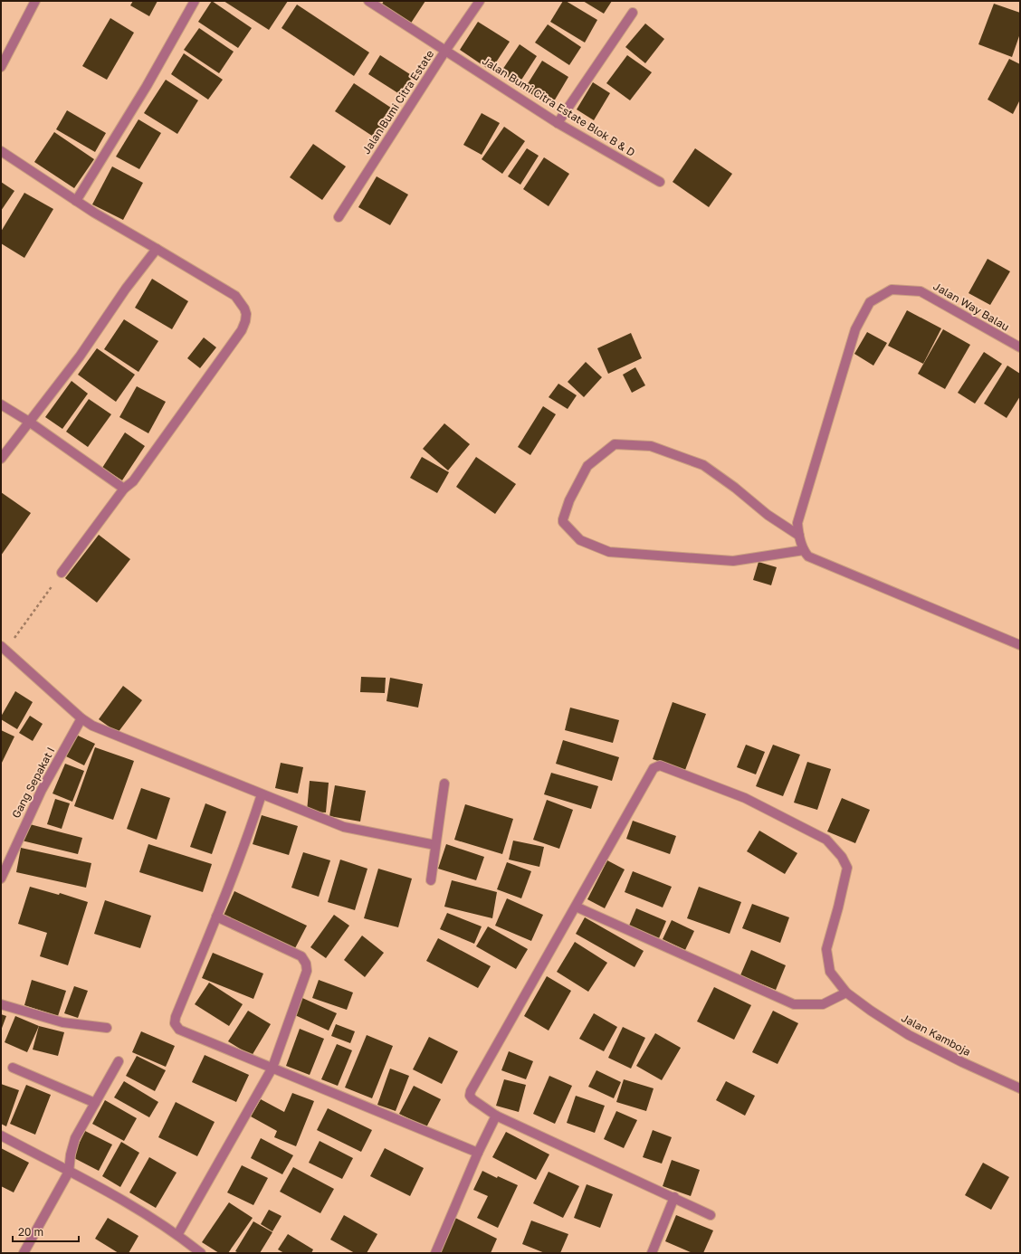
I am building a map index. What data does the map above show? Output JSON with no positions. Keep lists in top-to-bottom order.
{
  "streets": {
    "street": [
      "Jalan Bumi Citra Estate",
      "Jalan Bumi Citra Estate Blok B & D",
      "Jalan Way Balau",
      "Gang Sepakat I",
      "Jalan Kamboja"
    ]
  },
  "crossings": [
    ["Jalan Bumi Citra Estate", "Jalan Bumi Citra Estate Blok B & D"]
  ],
  "scale_bar": "20 m"
}
